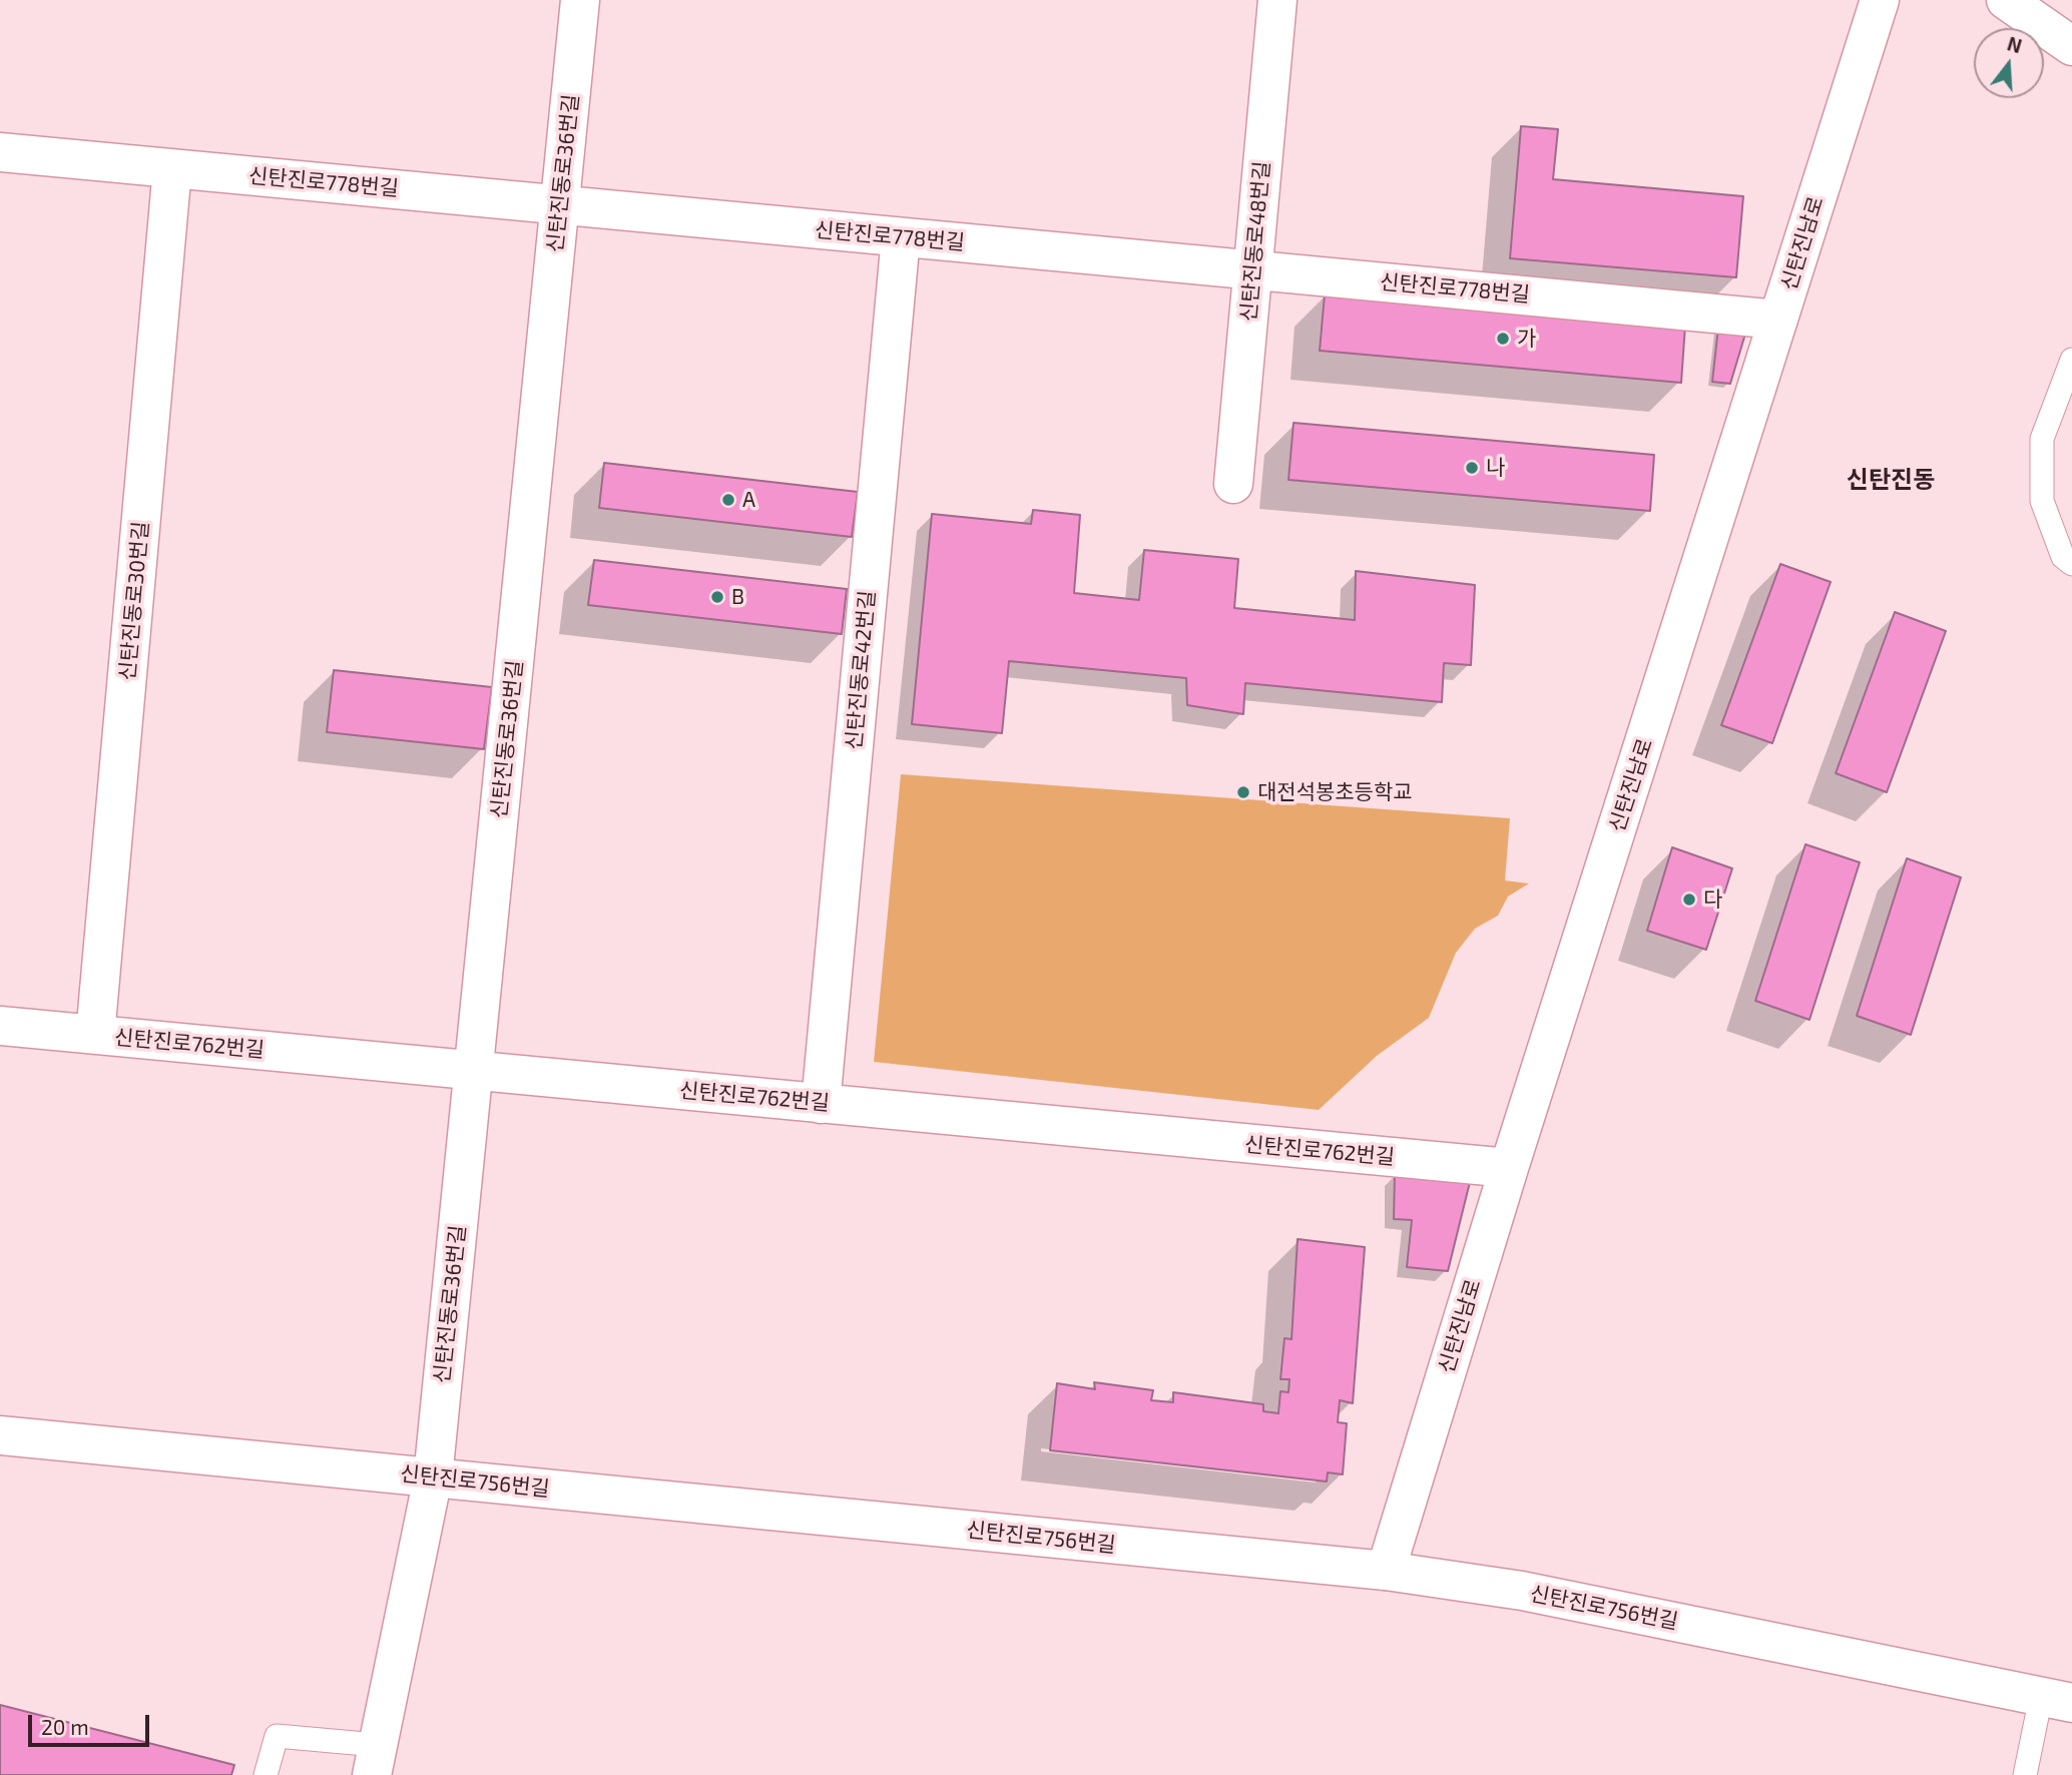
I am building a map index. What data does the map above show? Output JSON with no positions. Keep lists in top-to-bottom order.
{
  "streets": {
    "street": [
      "신탄진동로36번길",
      "신탄진로778번길",
      "신탄진동로48번길",
      "신탄진남로",
      "신탄진동로30번길",
      "신탄진동로42번길",
      "신탄진로762번길",
      "신탄진로756번길"
    ]
  },
  "crossings": [
    ["신탄진동로36번길", "신탄진로778번길"],
    ["신탄진동로36번길", "신탄진로762번길"],
    ["신탄진동로36번길", "신탄진로756번길"],
    ["신탄진로778번길", "신탄진동로48번길"],
    ["신탄진로778번길", "신탄진남로"],
    ["신탄진로778번길", "신탄진동로30번길"],
    ["신탄진로778번길", "신탄진동로42번길"],
    ["신탄진남로", "신탄진로762번길"],
    ["신탄진남로", "신탄진로756번길"],
    ["신탄진동로30번길", "신탄진로762번길"],
    ["신탄진동로42번길", "신탄진로762번길"]
  ],
  "districts": ["신탄진동"],
  "places": [
    "가",
    "나",
    "A",
    "B",
    "대전석봉초등학교",
    "다"
  ],
  "scale_bar": "20 m",
  "north": "top"
}
